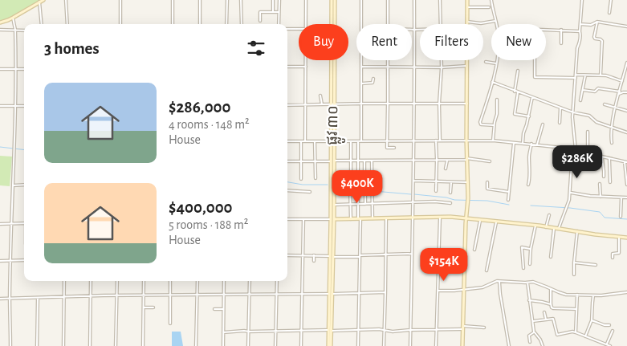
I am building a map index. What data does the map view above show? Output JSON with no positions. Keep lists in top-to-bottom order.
{
  "streets": {
    "street": ["ផ្លូវ ៣០"]
  },
  "page": {
    "chip": [
      "Buy",
      "Rent",
      "Filters",
      "New"
    ],
    "heading": "3 homes",
    "list": [
      {
        "name": "$286,000",
        "note": "4 rooms · 148 m² · House"
      },
      {
        "name": "$400,000",
        "note": "5 rooms · 188 m² · House"
      }
    ],
    "price": ["$286K", "$400K", "$154K"]
  }
}
